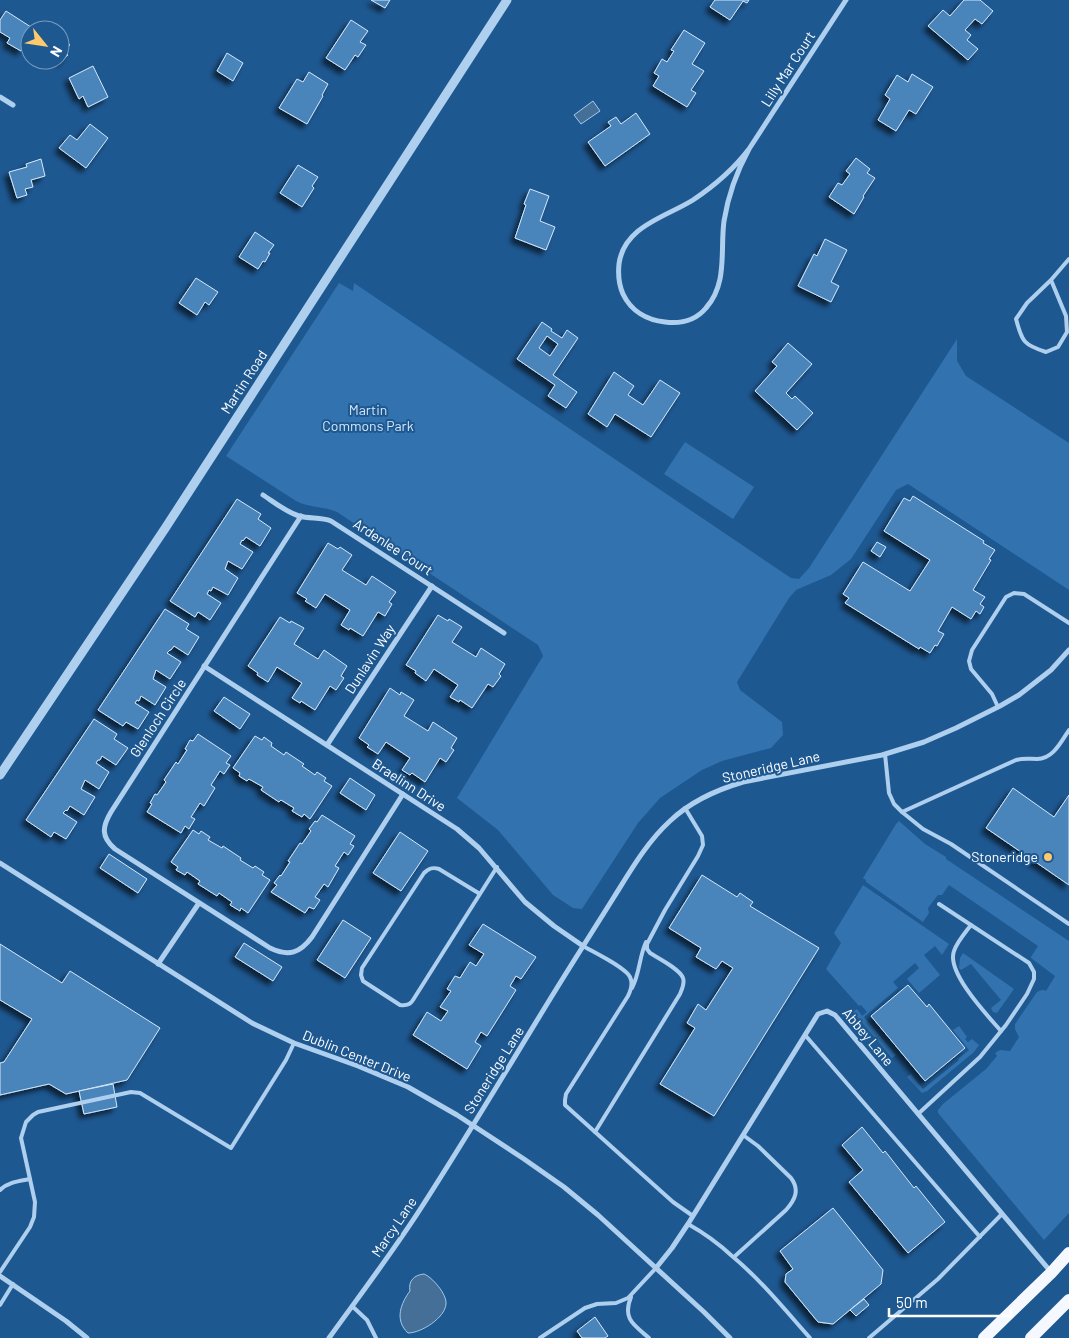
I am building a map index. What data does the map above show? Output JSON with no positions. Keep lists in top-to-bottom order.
{
  "streets": {
    "street": [
      "Lilly Mar Court",
      "Martin Road",
      "Ardenlee Court",
      "Dunlavin Way",
      "Glenloch Circle",
      "Stoneridge Lane",
      "Braelinn Drive",
      "Abbey Lane",
      "Dublin Center Drive",
      "Marcy Lane"
    ]
  },
  "crossings": [
    ["Ardenlee Court", "Dunlavin Way"],
    ["Ardenlee Court", "Glenloch Circle"],
    ["Dunlavin Way", "Braelinn Drive"],
    ["Glenloch Circle", "Braelinn Drive"],
    ["Stoneridge Lane", "Braelinn Drive"],
    ["Stoneridge Lane", "Dublin Center Drive"],
    ["Stoneridge Lane", "Marcy Lane"],
    ["Abbey Lane", "Dublin Center Drive"],
    ["Dublin Center Drive", "Marcy Lane"]
  ],
  "parks": ["Martin Commons Park"],
  "places": ["Stoneridge"],
  "scale_bar": "50 m",
  "north": "bottom right"
}
